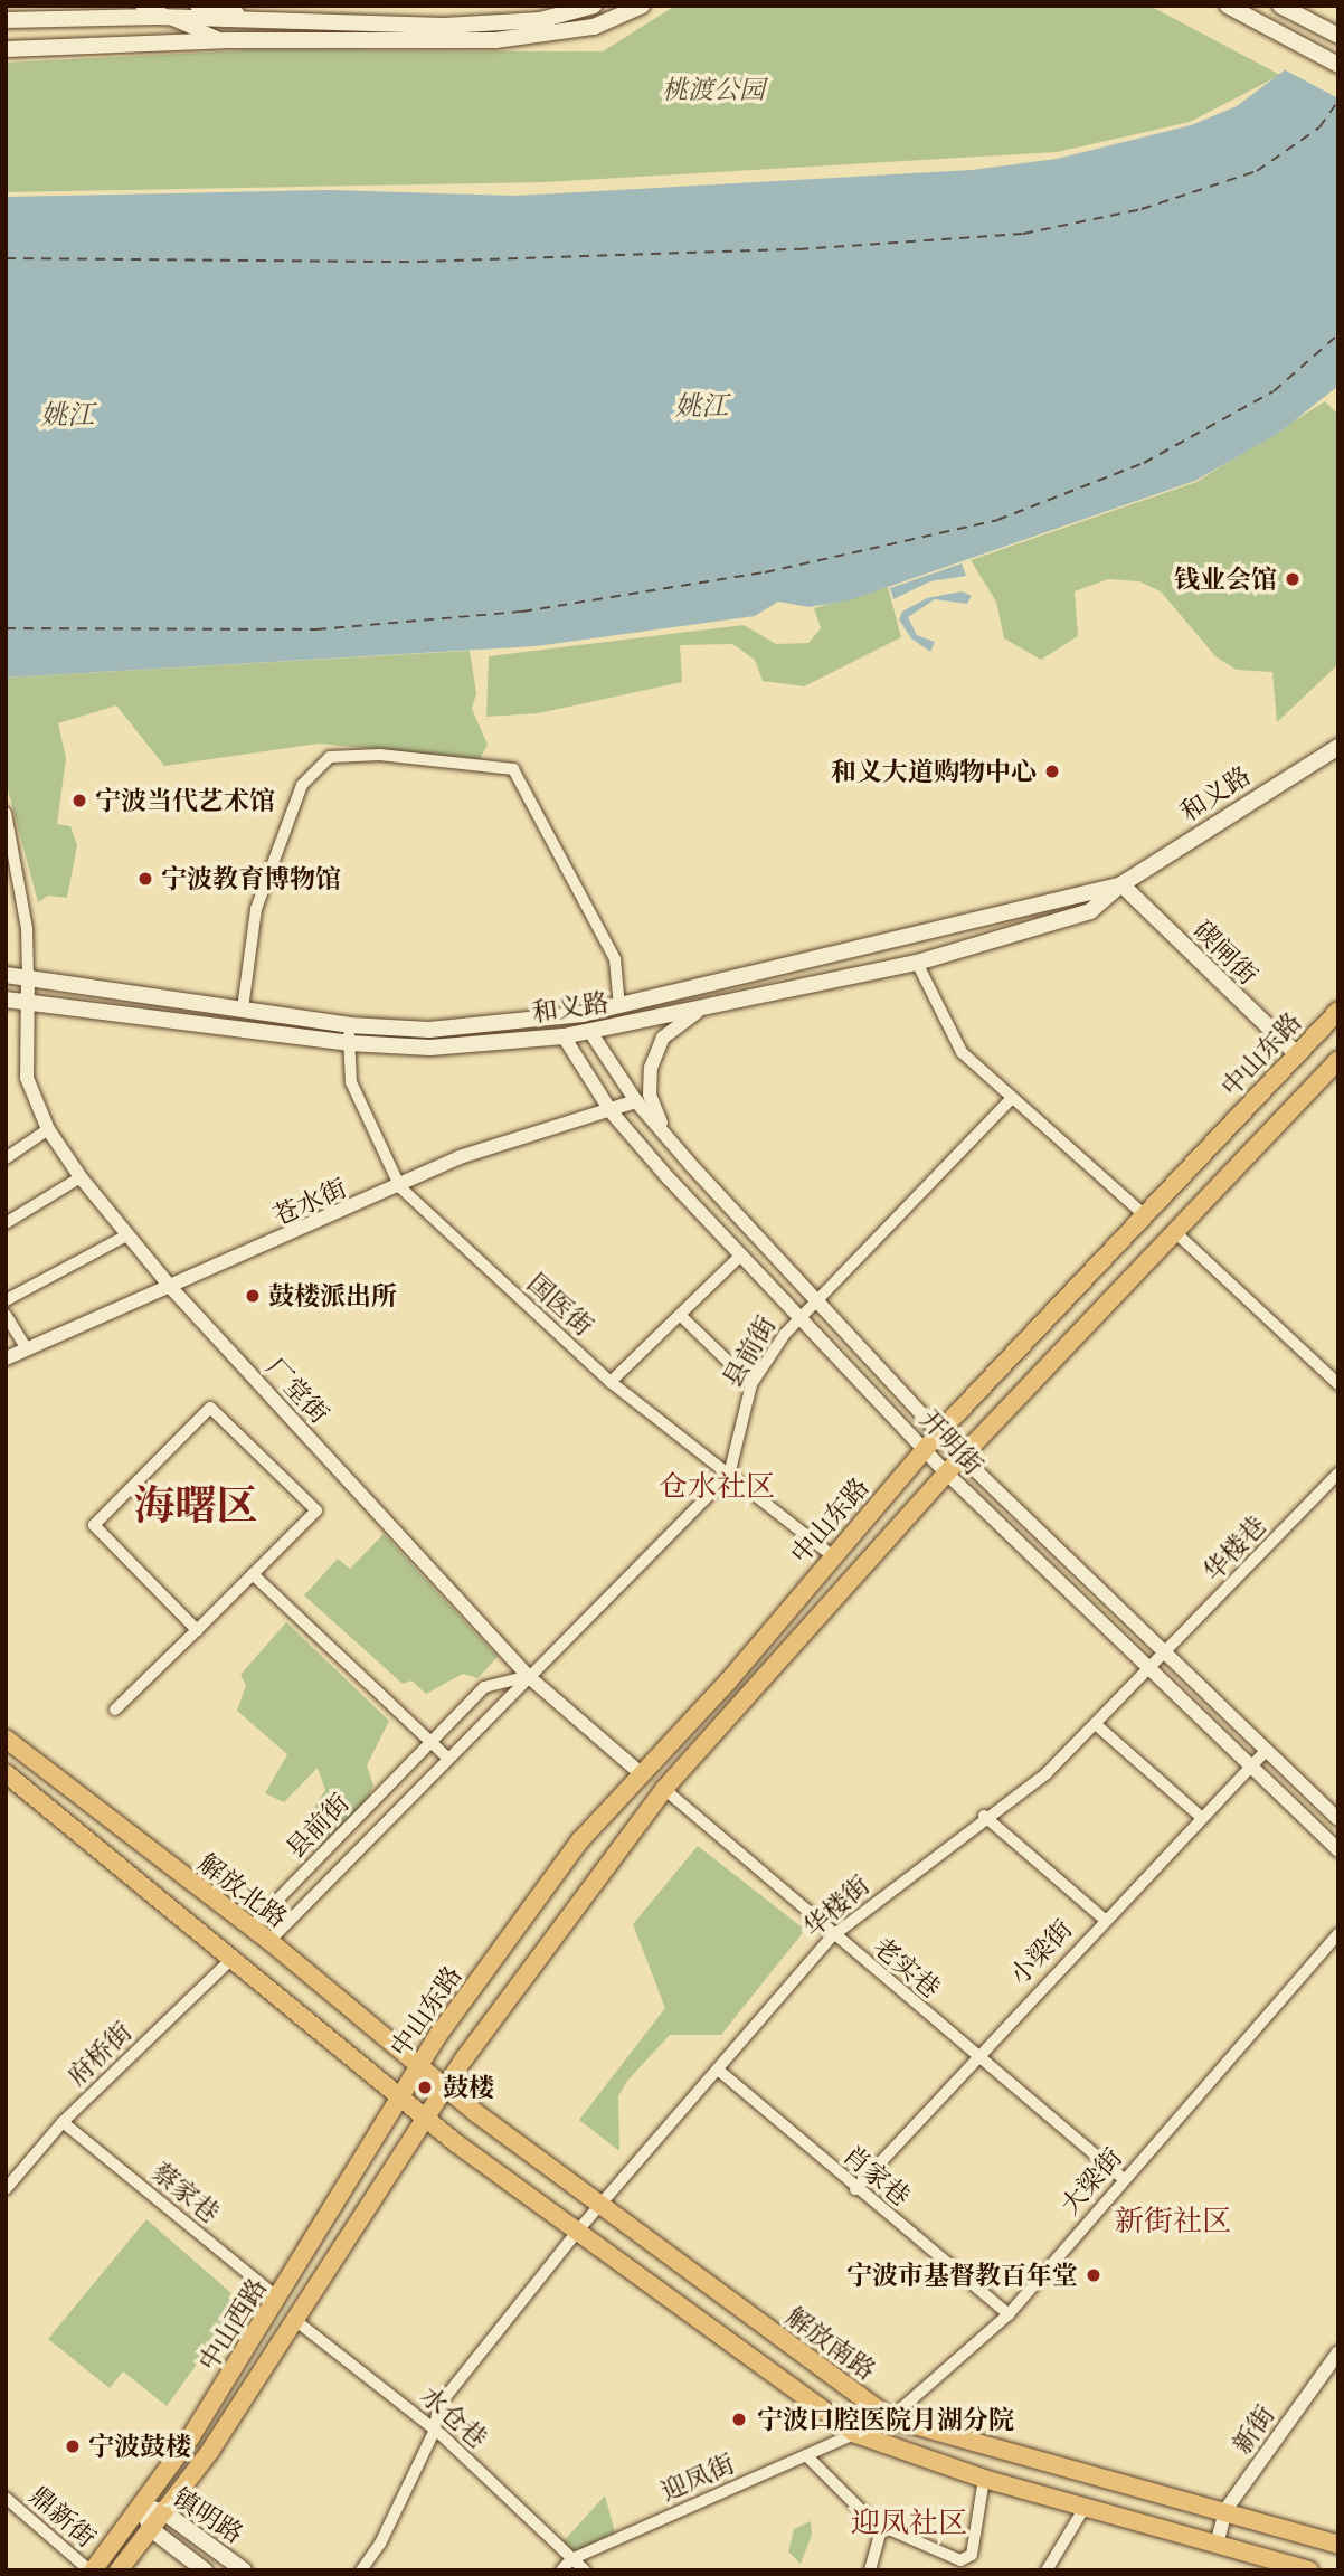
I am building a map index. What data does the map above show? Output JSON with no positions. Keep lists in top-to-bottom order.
{
  "streets": {
    "main road": [
      "和义路",
      "碶闸街",
      "中山东路",
      "解放北路",
      "中山西路",
      "解放南路",
      "镇明路"
    ],
    "street": [
      "苍水街",
      "国医街",
      "县前街",
      "厂堂街",
      "开明街",
      "华楼巷",
      "华楼街",
      "小梁街",
      "老实巷",
      "府桥街",
      "肖家巷",
      "大梁街",
      "蔡家巷",
      "水仓巷",
      "新街",
      "迎凤街",
      "鼎新街"
    ]
  },
  "crossings": [
    ["和义路", "碶闸街"],
    ["和义路", "国医街"],
    ["和义路", "厂堂街"],
    ["和义路", "开明街"],
    ["碶闸街", "中山东路"],
    ["中山东路", "国医街"],
    ["中山东路", "厂堂街"],
    ["中山东路", "开明街"],
    ["中山东路", "解放北路"],
    ["中山东路", "中山西路"],
    ["苍水街", "国医街"],
    ["苍水街", "厂堂街"],
    ["苍水街", "开明街"],
    ["国医街", "县前街"],
    ["县前街", "厂堂街"],
    ["县前街", "开明街"],
    ["县前街", "解放北路"],
    ["开明街", "华楼巷"],
    ["开明街", "华楼街"],
    ["开明街", "小梁街"],
    ["华楼巷", "华楼街"],
    ["解放北路", "解放南路"],
    ["华楼街", "老实巷"],
    ["华楼街", "肖家巷"],
    ["华楼街", "解放南路"],
    ["华楼街", "水仓巷"],
    ["小梁街", "老实巷"],
    ["小梁街", "肖家巷"],
    ["老实巷", "大梁街"],
    ["府桥街", "蔡家巷"],
    ["肖家巷", "大梁街"],
    ["大梁街", "解放南路"],
    ["大梁街", "迎凤街"],
    ["蔡家巷", "中山西路"],
    ["中山西路", "水仓巷"],
    ["中山西路", "镇明路"],
    ["中山西路", "鼎新街"],
    ["解放南路", "新街"],
    ["水仓巷", "迎凤街"]
  ],
  "districts": [
    "仓水社区",
    "海曙区",
    "新街社区",
    "迎凤社区"
  ],
  "water": ["姚江"],
  "parks": ["桃渡公园"],
  "places": [
    "钱业会馆",
    "和义大道购物中心",
    "宁波当代艺术馆",
    "宁波教育博物馆",
    "鼓楼派出所",
    "鼓楼",
    "宁波市基督教百年堂",
    "宁波口腔医院月湖分院",
    "宁波鼓楼"
  ]
}
